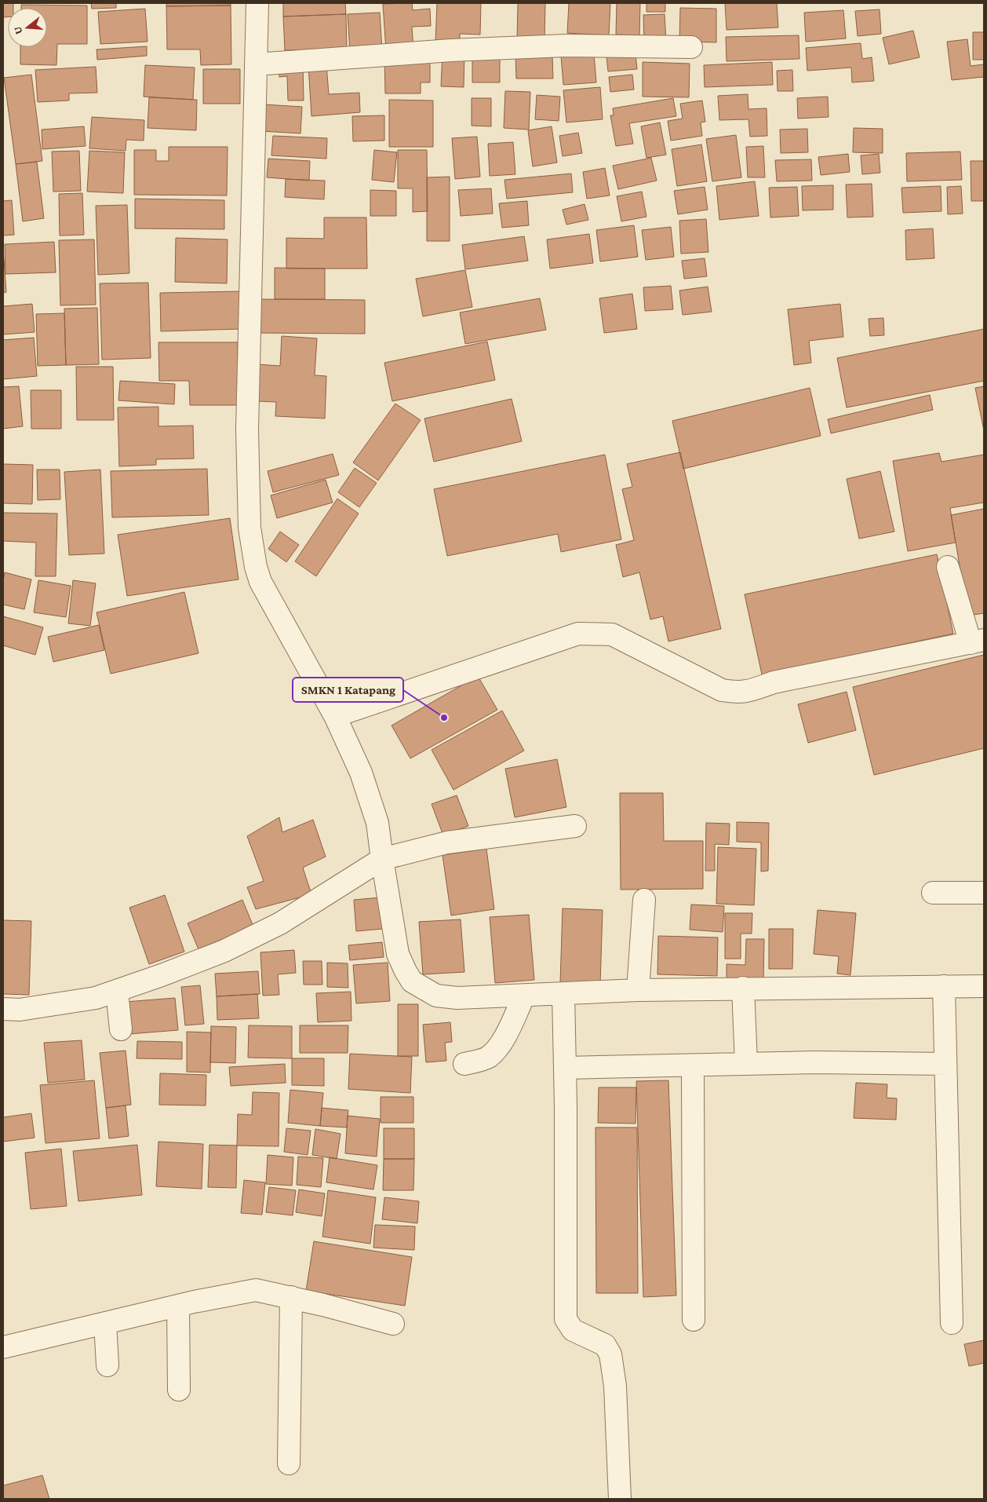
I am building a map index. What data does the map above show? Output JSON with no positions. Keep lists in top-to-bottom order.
{
  "places": ["SMKN 1 Katapang"],
  "north": "left"
}
